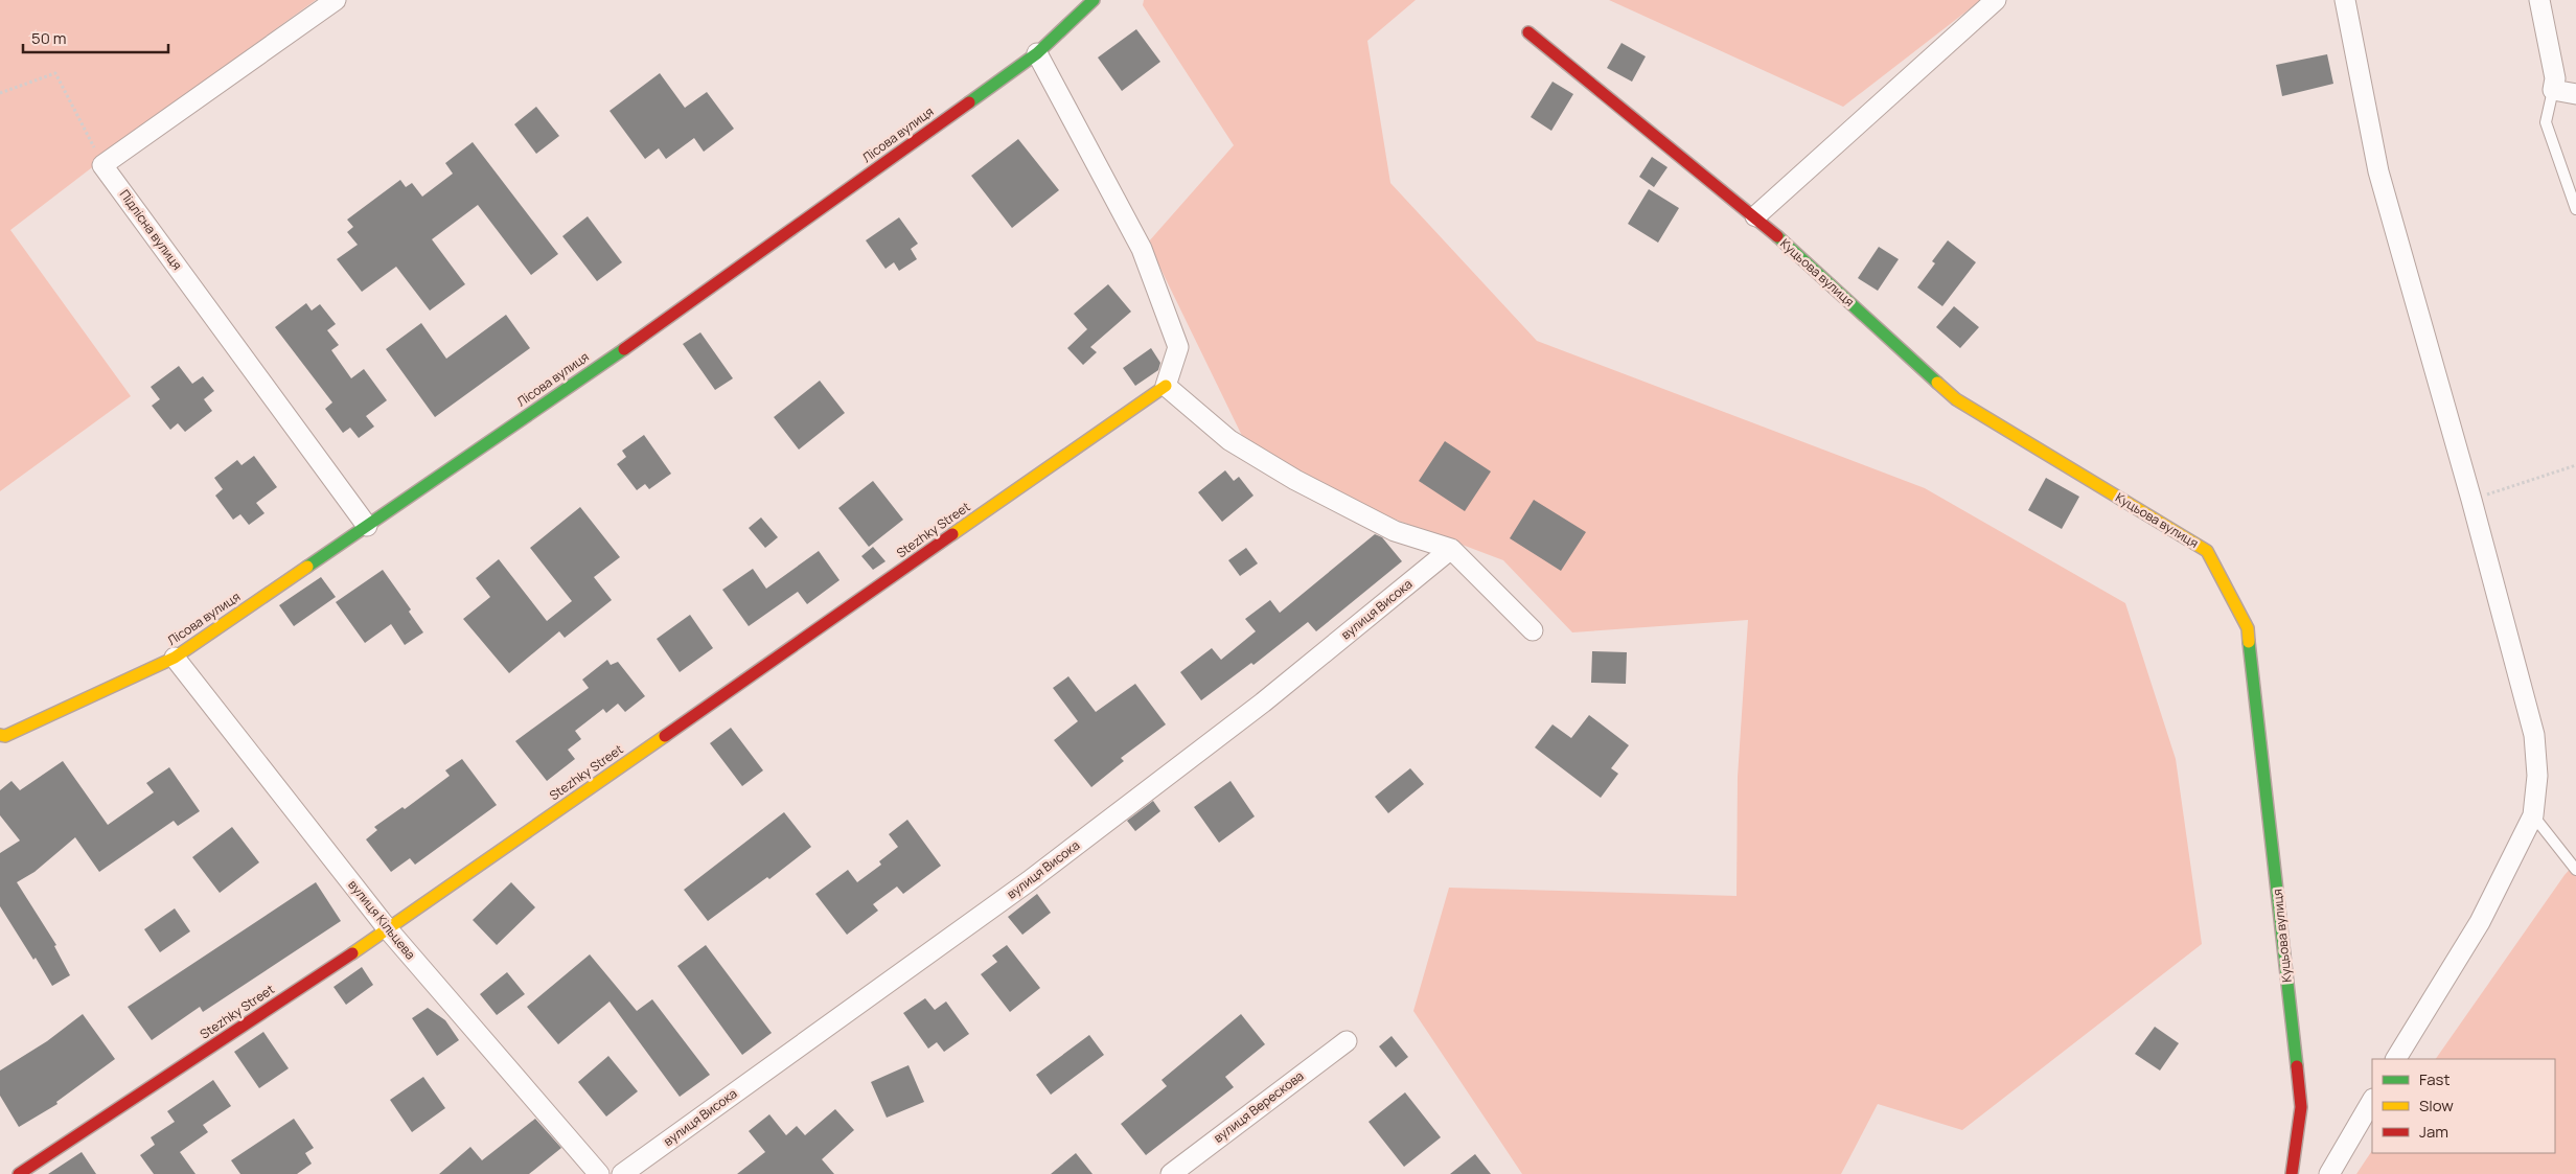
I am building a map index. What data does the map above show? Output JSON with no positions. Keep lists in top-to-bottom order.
{
  "streets": {
    "street": [
      "Лісова вулиця",
      "Підлісна вулиця",
      "Куцьова вулиця",
      "Stezhky Street",
      "вулиця Висока",
      "вулиця Кільцева",
      "вулиця Верескова"
    ]
  },
  "crossings": [
    ["Лісова вулиця", "Підлісна вулиця"],
    ["Лісова вулиця", "вулиця Кільцева"],
    ["Stezhky Street", "вулиця Кільцева"]
  ],
  "legend": ["Fast", "Slow", "Jam"],
  "scale_bar": "50 m"
}
